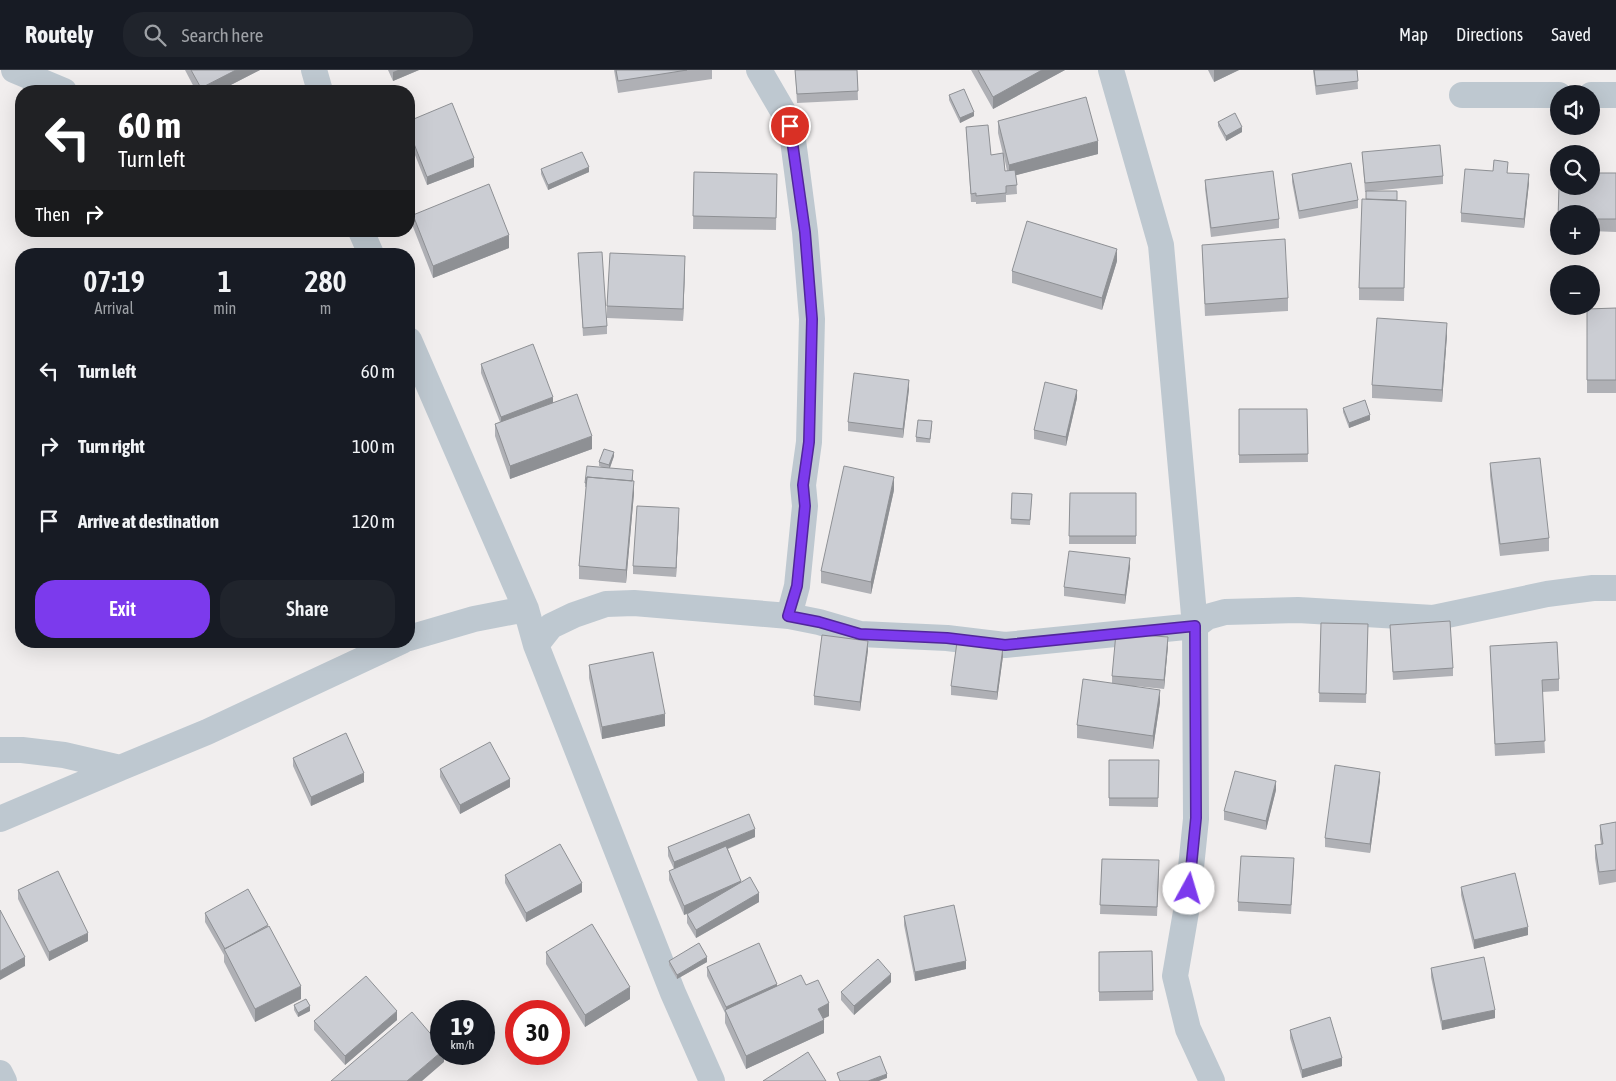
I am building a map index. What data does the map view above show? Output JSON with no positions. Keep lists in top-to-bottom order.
{
  "page": {
    "header": "Routely",
    "search": "Search here",
    "nav": ["Map", "Directions", "Saved"],
    "map_buttons": ["+", "−"],
    "turn": ["60 m", "Turn left"],
    "then": "Then",
    "eta": [
      "07:19",
      "Arrival",
      "1",
      "min",
      "280",
      "m"
    ],
    "list": [
      {
        "name": "Turn left",
        "value": "60 m"
      },
      {
        "name": "Turn right",
        "value": "100 m"
      },
      {
        "name": "Arrive at destination",
        "value": "120 m"
      }
    ],
    "buttons": ["Exit", "Share"],
    "speed": "19 km/h",
    "limit": "30"
  }
}
